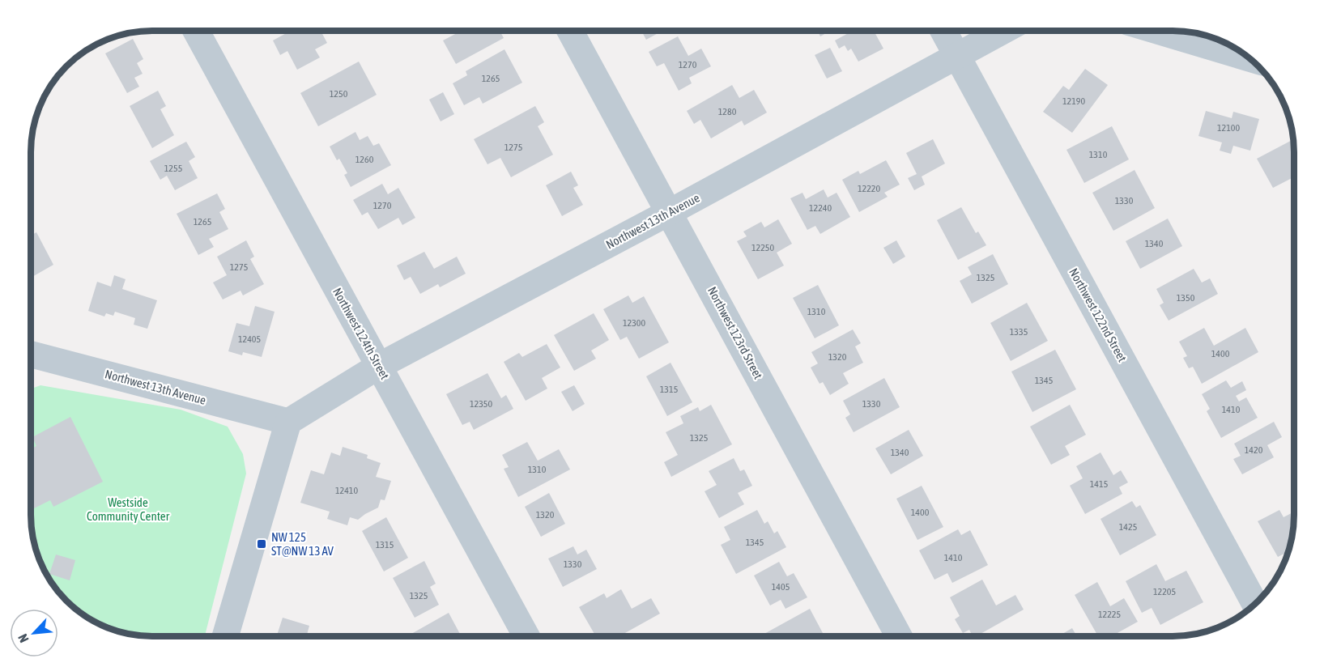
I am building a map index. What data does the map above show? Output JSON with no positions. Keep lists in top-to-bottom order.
{
  "streets": {
    "street": [
      "Northwest 13th Avenue",
      "Northwest 122nd Street",
      "Northwest 123rd Street",
      "Northwest 124th Street"
    ]
  },
  "crossings": [
    ["Northwest 13th Avenue", "Northwest 122nd Street"],
    ["Northwest 13th Avenue", "Northwest 123rd Street"],
    ["Northwest 13th Avenue", "Northwest 124th Street"]
  ],
  "parks": ["Westside Community Center"],
  "places": {
    "transit": ["NW 125 ST@NW 13 AV"]
  },
  "house_numbers": [
    "1270",
    "1265",
    "1250",
    "12190",
    "1280",
    "12100",
    "1275",
    "1310",
    "1260",
    "1255",
    "12220",
    "1330",
    "1270",
    "12240",
    "1265",
    "1340",
    "12250",
    "1275",
    "1325",
    "1350",
    "1310",
    "12300",
    "1335",
    "12405",
    "1400",
    "1320",
    "1345",
    "1315",
    "12350",
    "1330",
    "1410",
    "1325",
    "1420",
    "1340",
    "1310",
    "1415",
    "12410",
    "1400",
    "1320",
    "1425",
    "1345",
    "1315",
    "1410",
    "1330",
    "1405",
    "12205",
    "1325",
    "12225"
  ],
  "north": "bottom left"
}
